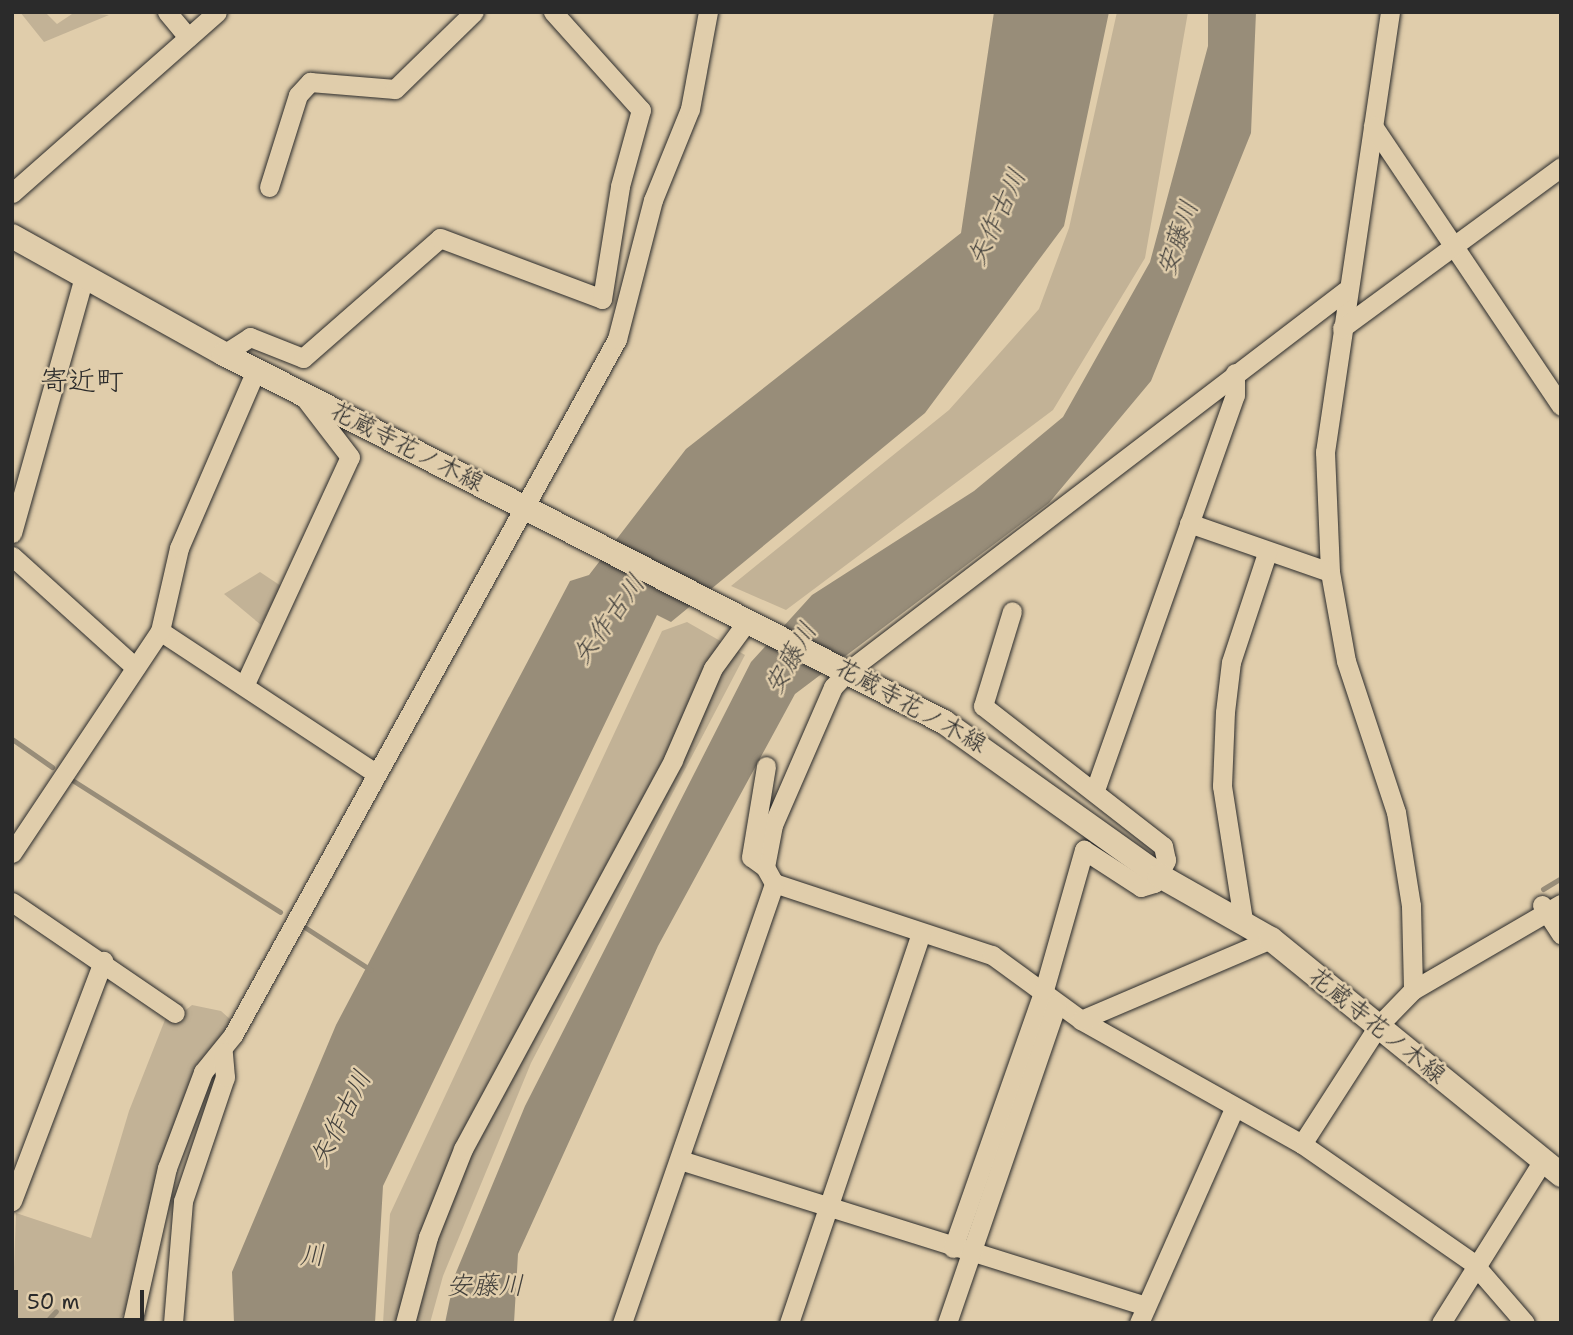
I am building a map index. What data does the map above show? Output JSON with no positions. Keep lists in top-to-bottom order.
{
  "streets": {
    "main road": ["花蔵寺花ノ木線"]
  },
  "districts": ["寄近町"],
  "water": ["矢作古川", "安藤川", "川"],
  "scale_bar": "50 m"
}
